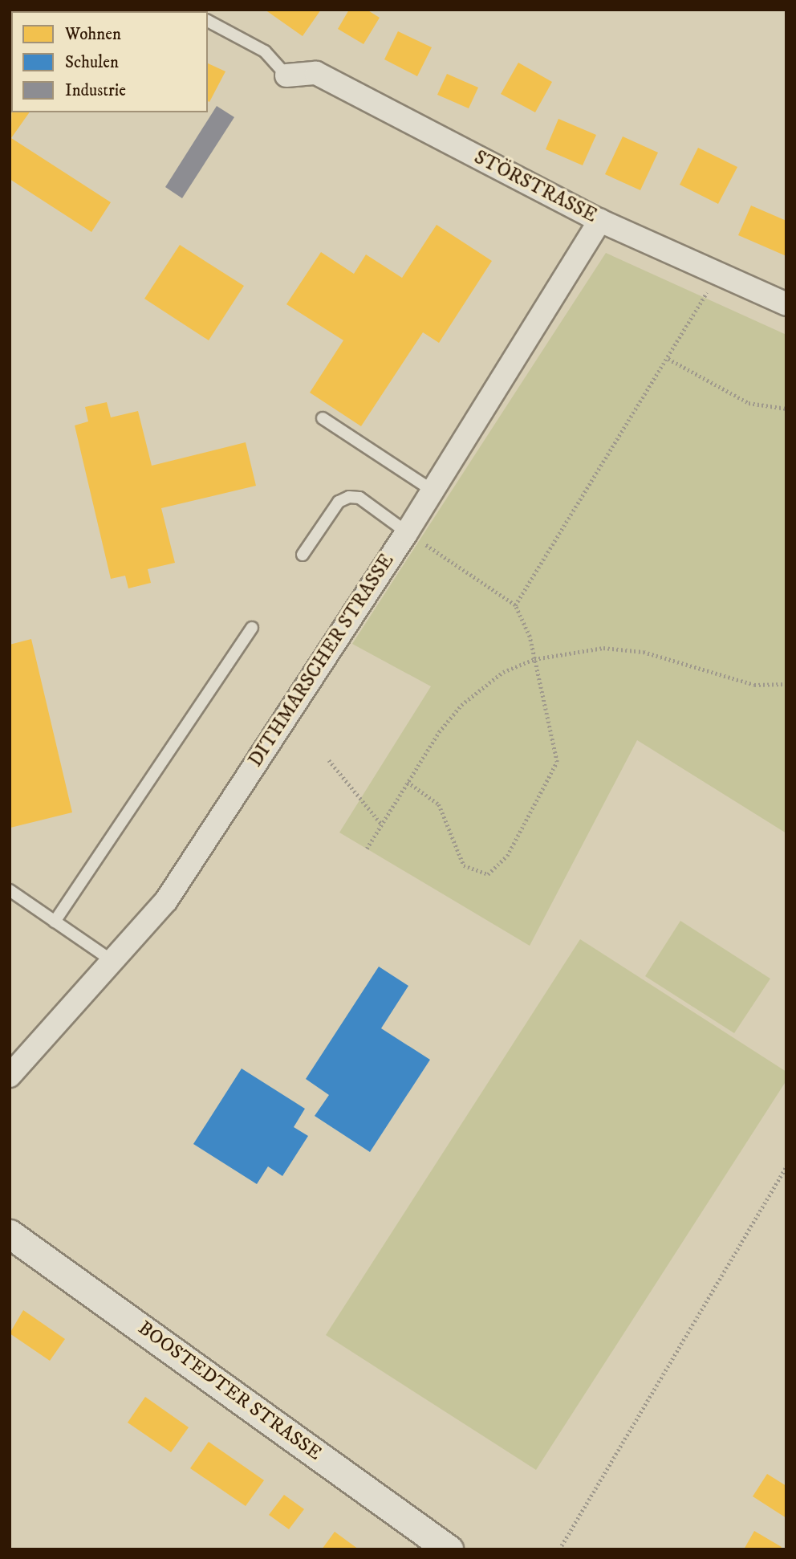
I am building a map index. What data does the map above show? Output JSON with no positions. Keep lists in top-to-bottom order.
{
  "streets": {
    "street": ["STÖRSTRASSE", "DITHMARSCHER STRASSE", "BOOSTEDTER STRASSE"]
  },
  "crossings": [
    ["STÖRSTRASSE", "DITHMARSCHER STRASSE"]
  ],
  "legend": ["Wohnen", "Schulen", "Industrie"]
}
